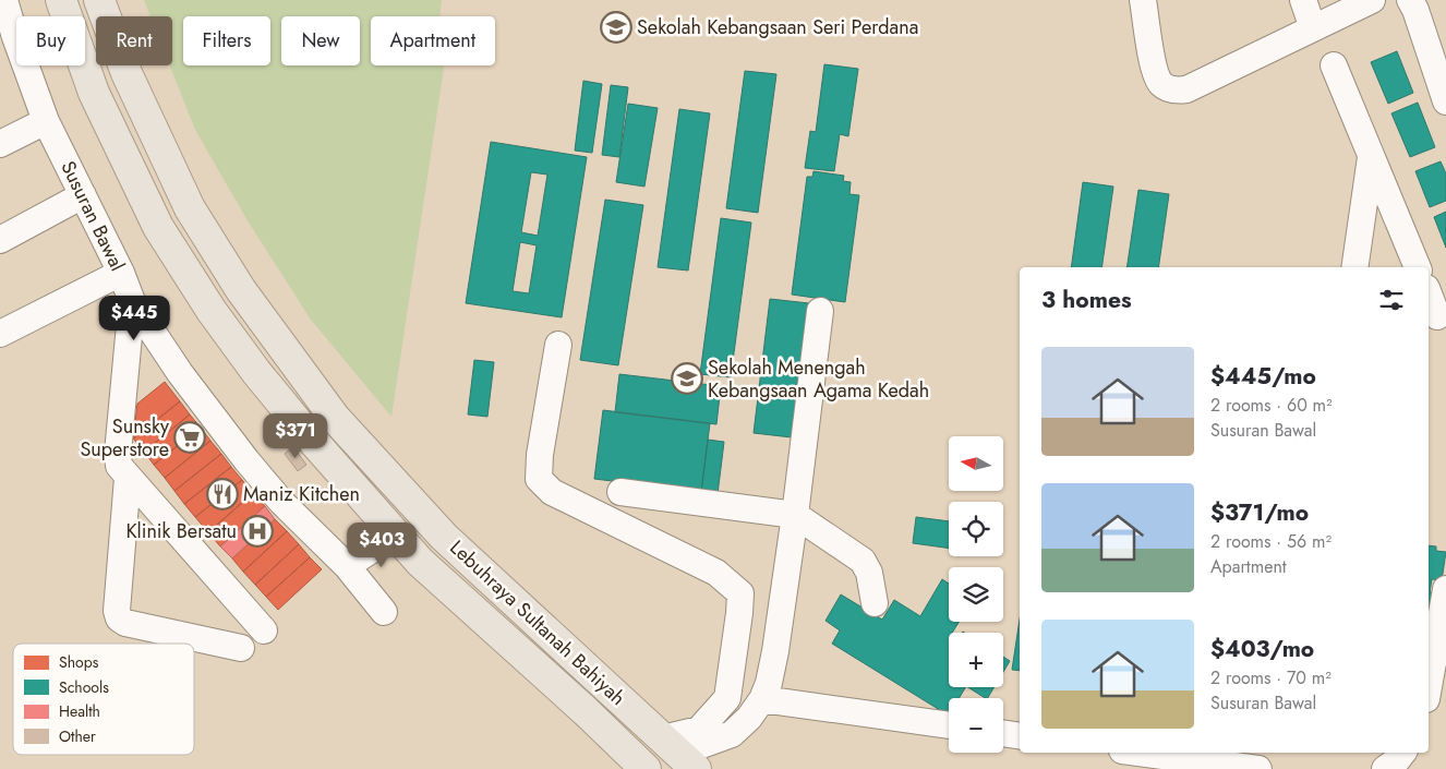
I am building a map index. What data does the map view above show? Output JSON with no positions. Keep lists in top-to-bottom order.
{
  "streets": {
    "main road": ["Lebuhraya Sultanah Bahiyah"],
    "street": ["Susuran Bawal"]
  },
  "places": {
    "school or university": ["Sekolah Kebangsaan Seri Perdana", "Sekolah Menengah Kebangsaan Agama Kedah"],
    "supermarket": ["Sunsky Superstore"],
    "restaurant": ["Maniz Kitchen"],
    "hospital": ["Klinik Bersatu"]
  },
  "legend": [
    "Shops",
    "Schools",
    "Health",
    "Other"
  ],
  "north": "left",
  "page": {
    "chip": [
      "Buy",
      "Rent",
      "Filters",
      "New",
      "Apartment"
    ],
    "heading": "3 homes",
    "price": ["$445", "$371", "$403"],
    "list": [
      {
        "name": "$445/mo",
        "note": "2 rooms · 60 m² · Susuran Bawal"
      },
      {
        "name": "$371/mo",
        "note": "2 rooms · 56 m² · Apartment"
      },
      {
        "name": "$403/mo",
        "note": "2 rooms · 70 m² · Susuran Bawal"
      }
    ],
    "map_buttons": ["+", "−"]
  }
}
